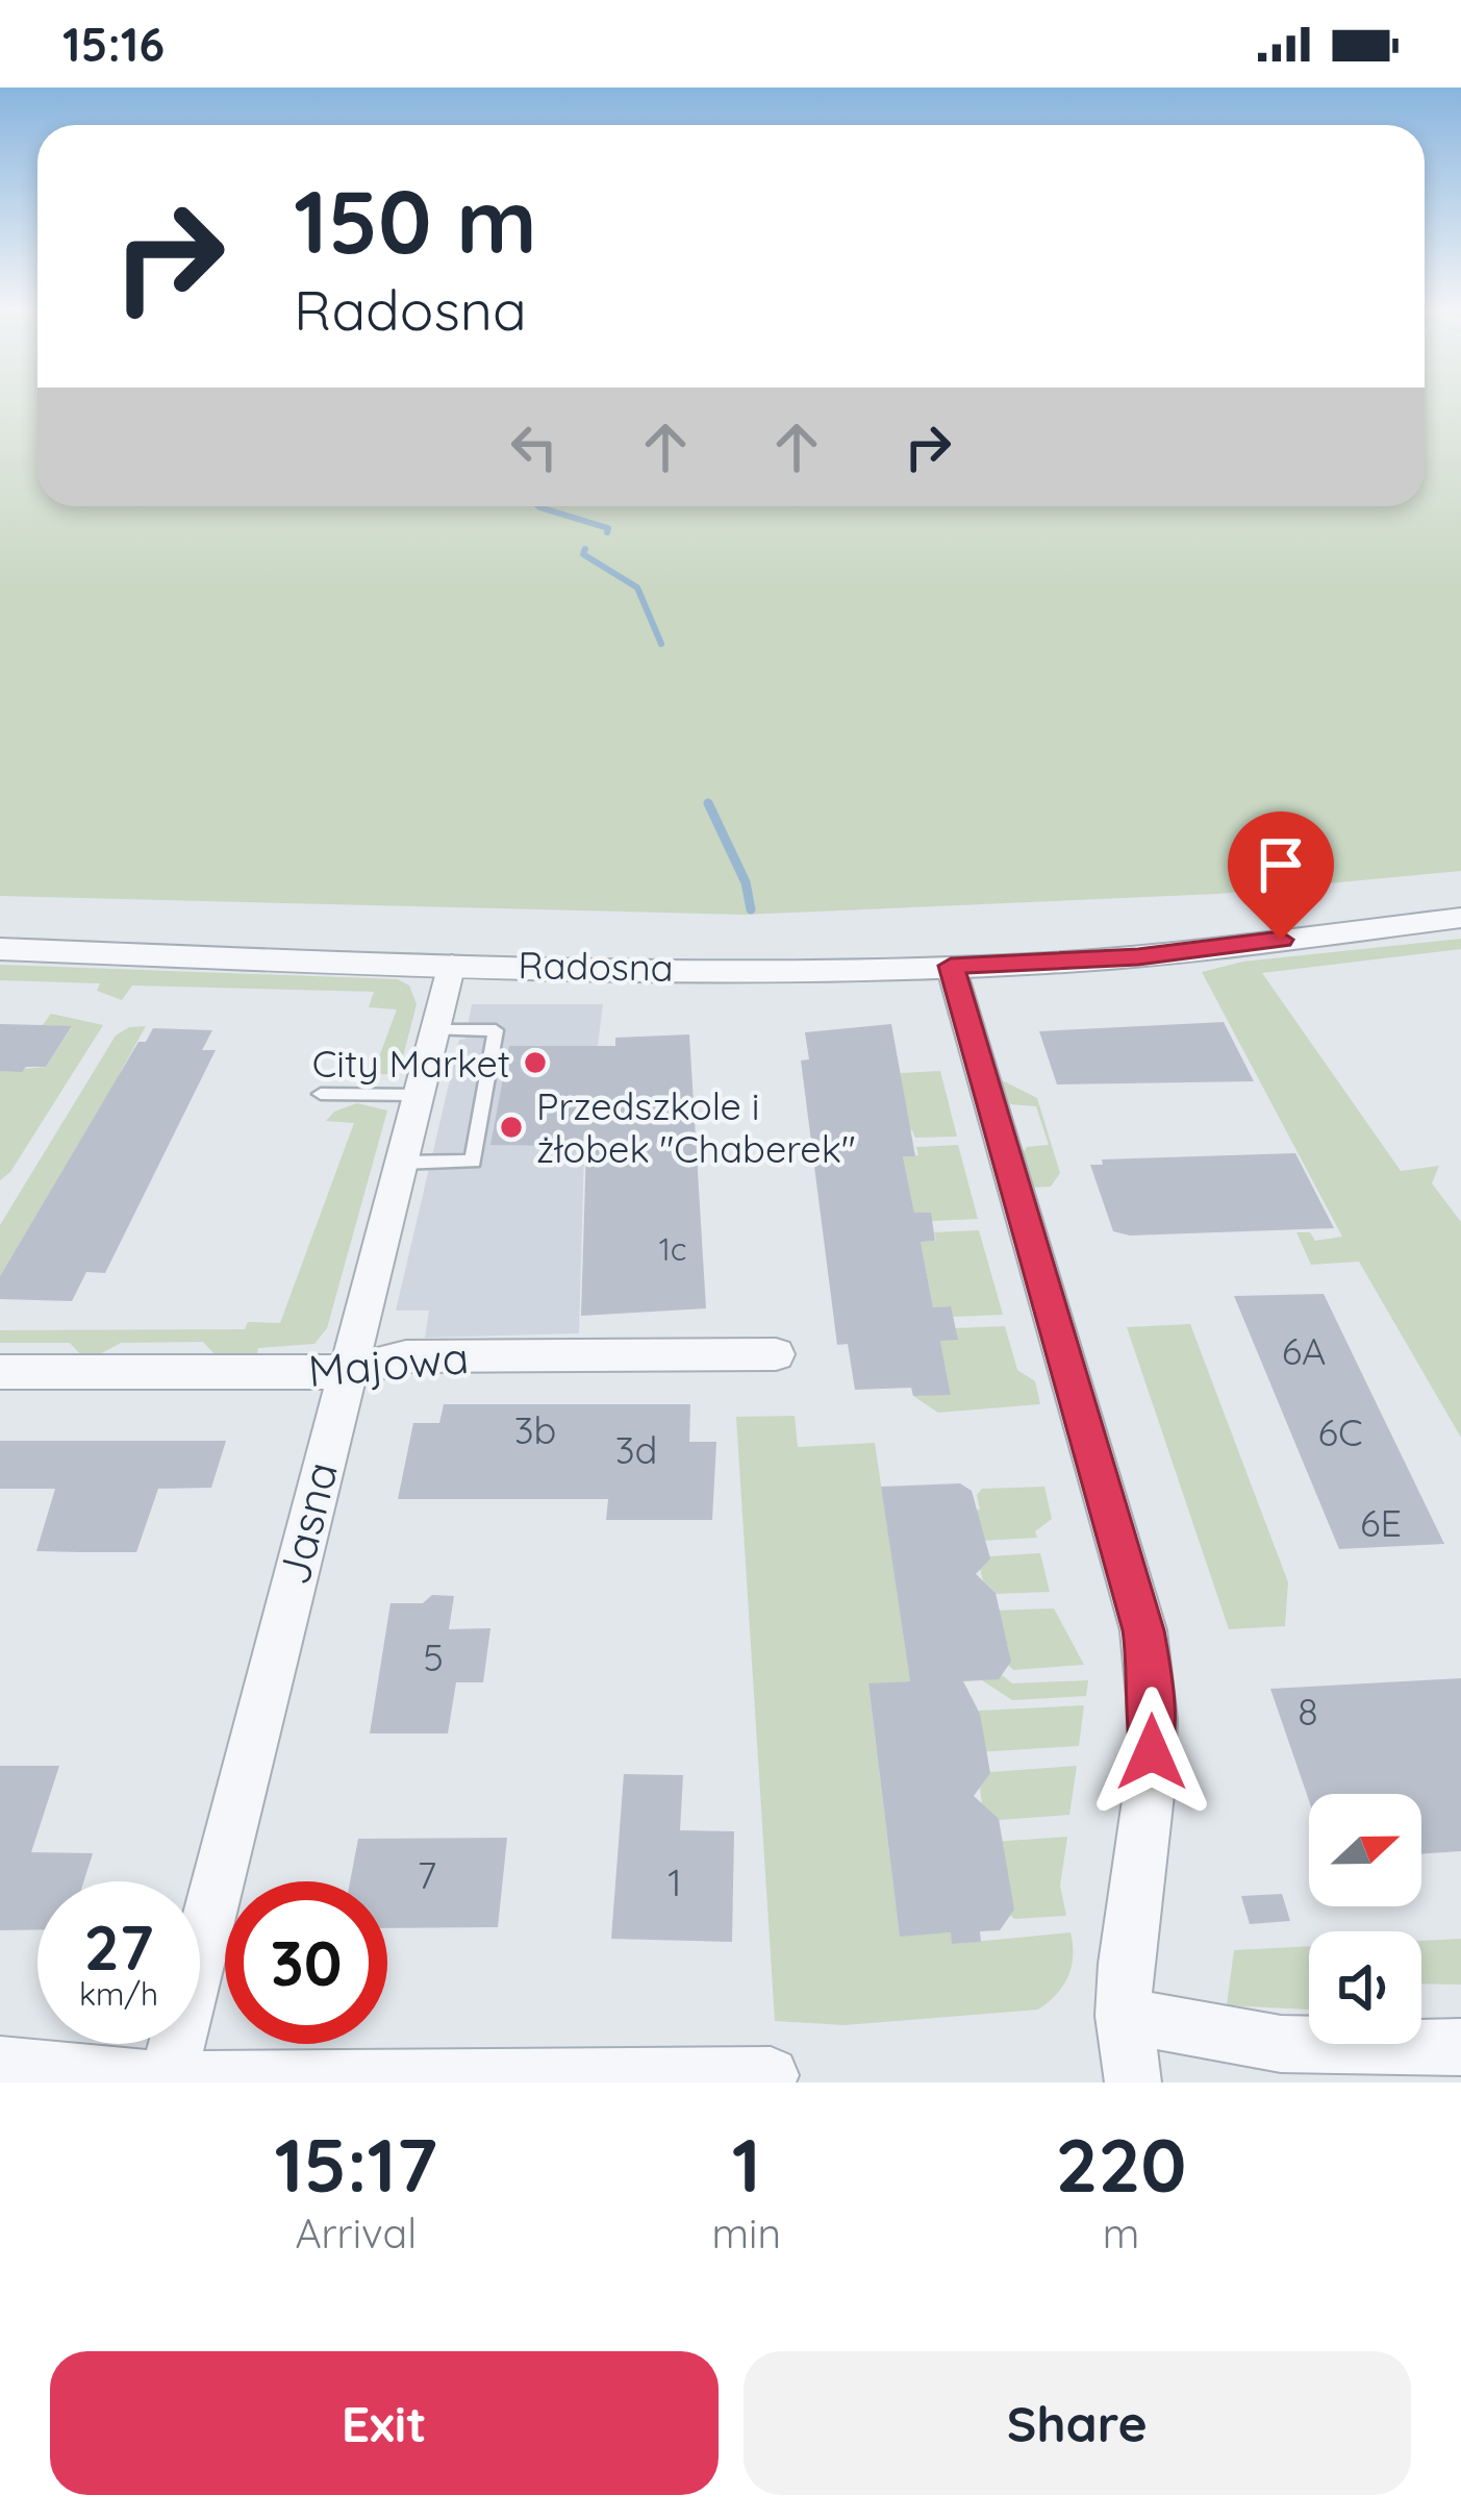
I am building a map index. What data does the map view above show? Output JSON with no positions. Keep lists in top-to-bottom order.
{
  "streets": {
    "street": ["Radosna", "Majowa", "Jasna"]
  },
  "crossings": [
    ["Radosna", "Jasna"],
    ["Majowa", "Jasna"]
  ],
  "places": ["City Market", "Przedszkole i żłobek \"Chaberek\""],
  "house_numbers": [
    "1c",
    "6A",
    "3b",
    "6C",
    "3d",
    "6E",
    "5",
    "8",
    "7",
    "1"
  ],
  "north": "right",
  "page": {
    "status": "15:16",
    "turn": ["150 m", "Radosna"],
    "speed": "27 km/h",
    "limit": "30",
    "eta": [
      "15:17",
      "Arrival",
      "1",
      "min",
      "220",
      "m"
    ],
    "buttons": ["Exit", "Share"]
  }
}
